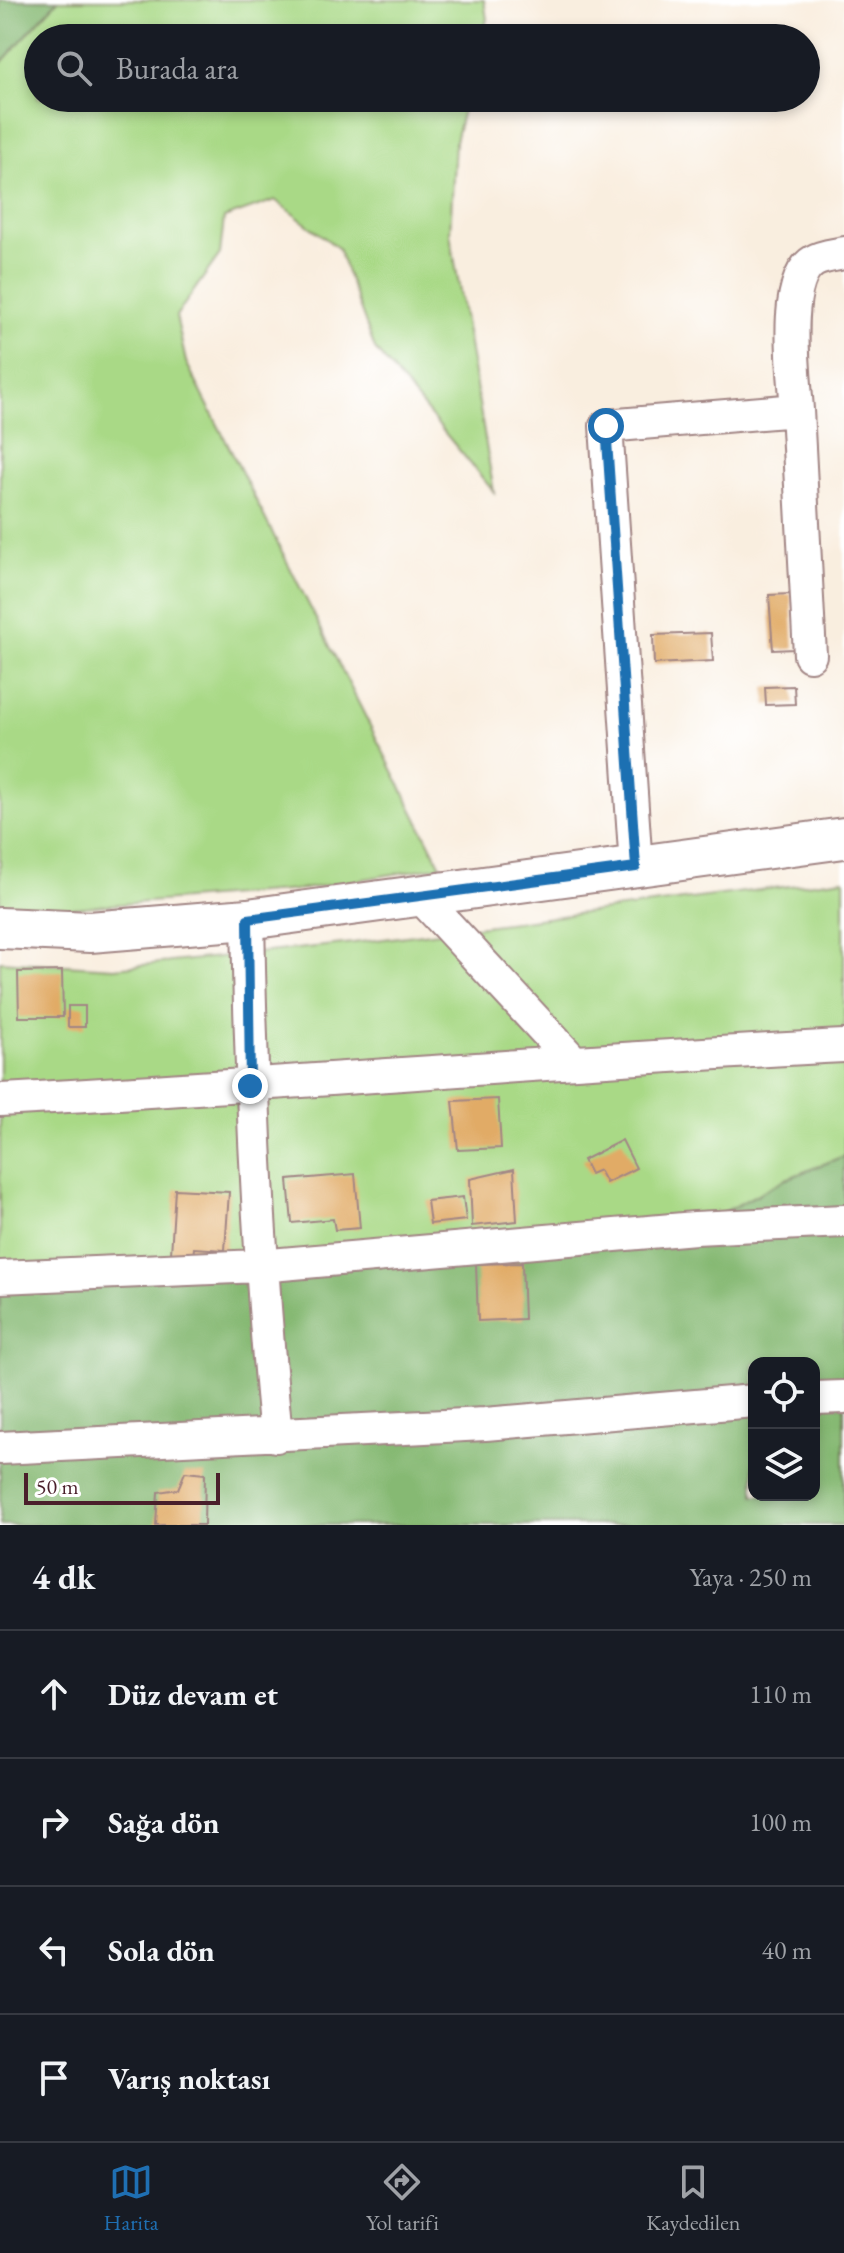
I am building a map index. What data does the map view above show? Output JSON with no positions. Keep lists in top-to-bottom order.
{
  "scale_bar": "50 m",
  "page": {
    "search": "Burada ara",
    "scale": "50 m",
    "heading": ["4 dk", "Yaya · 250 m"],
    "list": [
      ["Düz devam et", "110 m"],
      ["Sağa dön", "100 m"],
      ["Sola dön", "40 m"],
      "Varış noktası"
    ],
    "nav": ["Harita", "Yol tarifi", "Kaydedilen"]
  }
}
